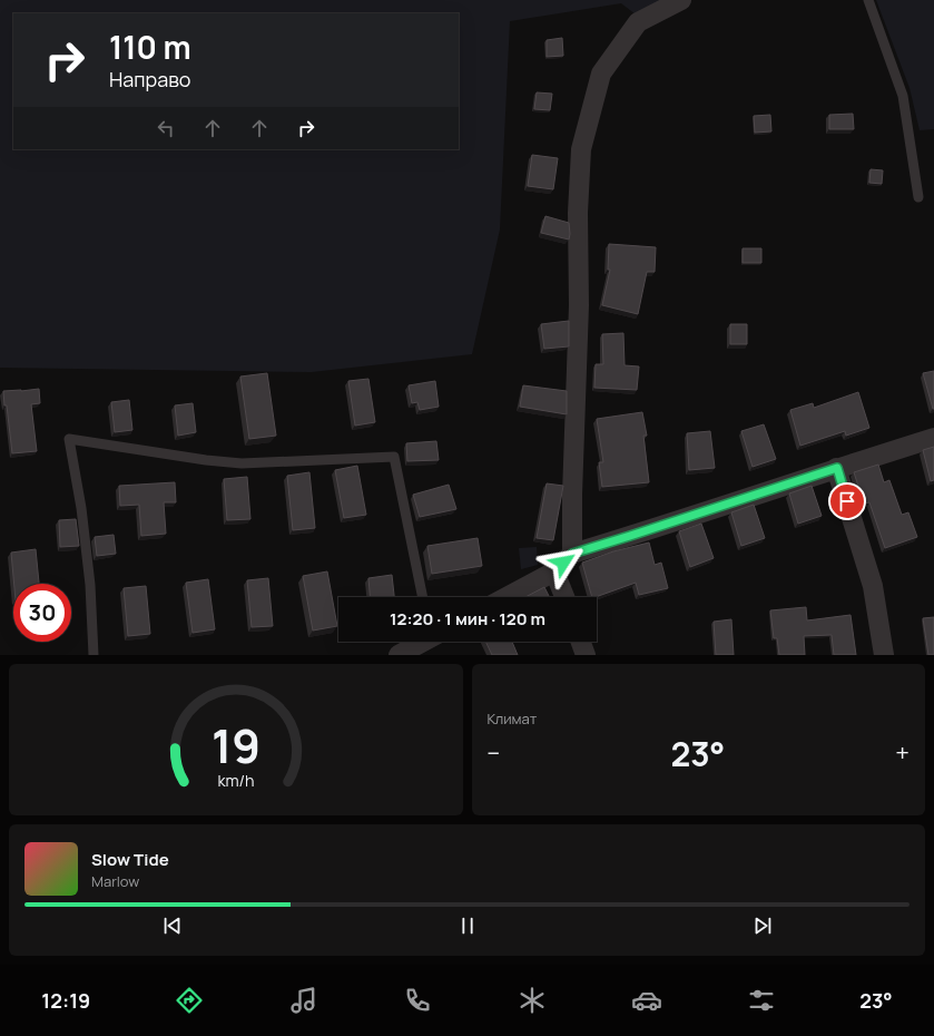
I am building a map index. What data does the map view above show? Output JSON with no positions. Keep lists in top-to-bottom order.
{
  "page": {
    "turn": ["110 m", "Направо"],
    "limit": "30",
    "trip": "12:20 · 1 мин · 120 m",
    "tile": "Климат",
    "heat": ["−", "23°", "+"],
    "song": ["Slow Tide", "Marlow"],
    "tabs": ["12:19", "23°"],
    "gauge": ["19", "km/h"]
  }
}
